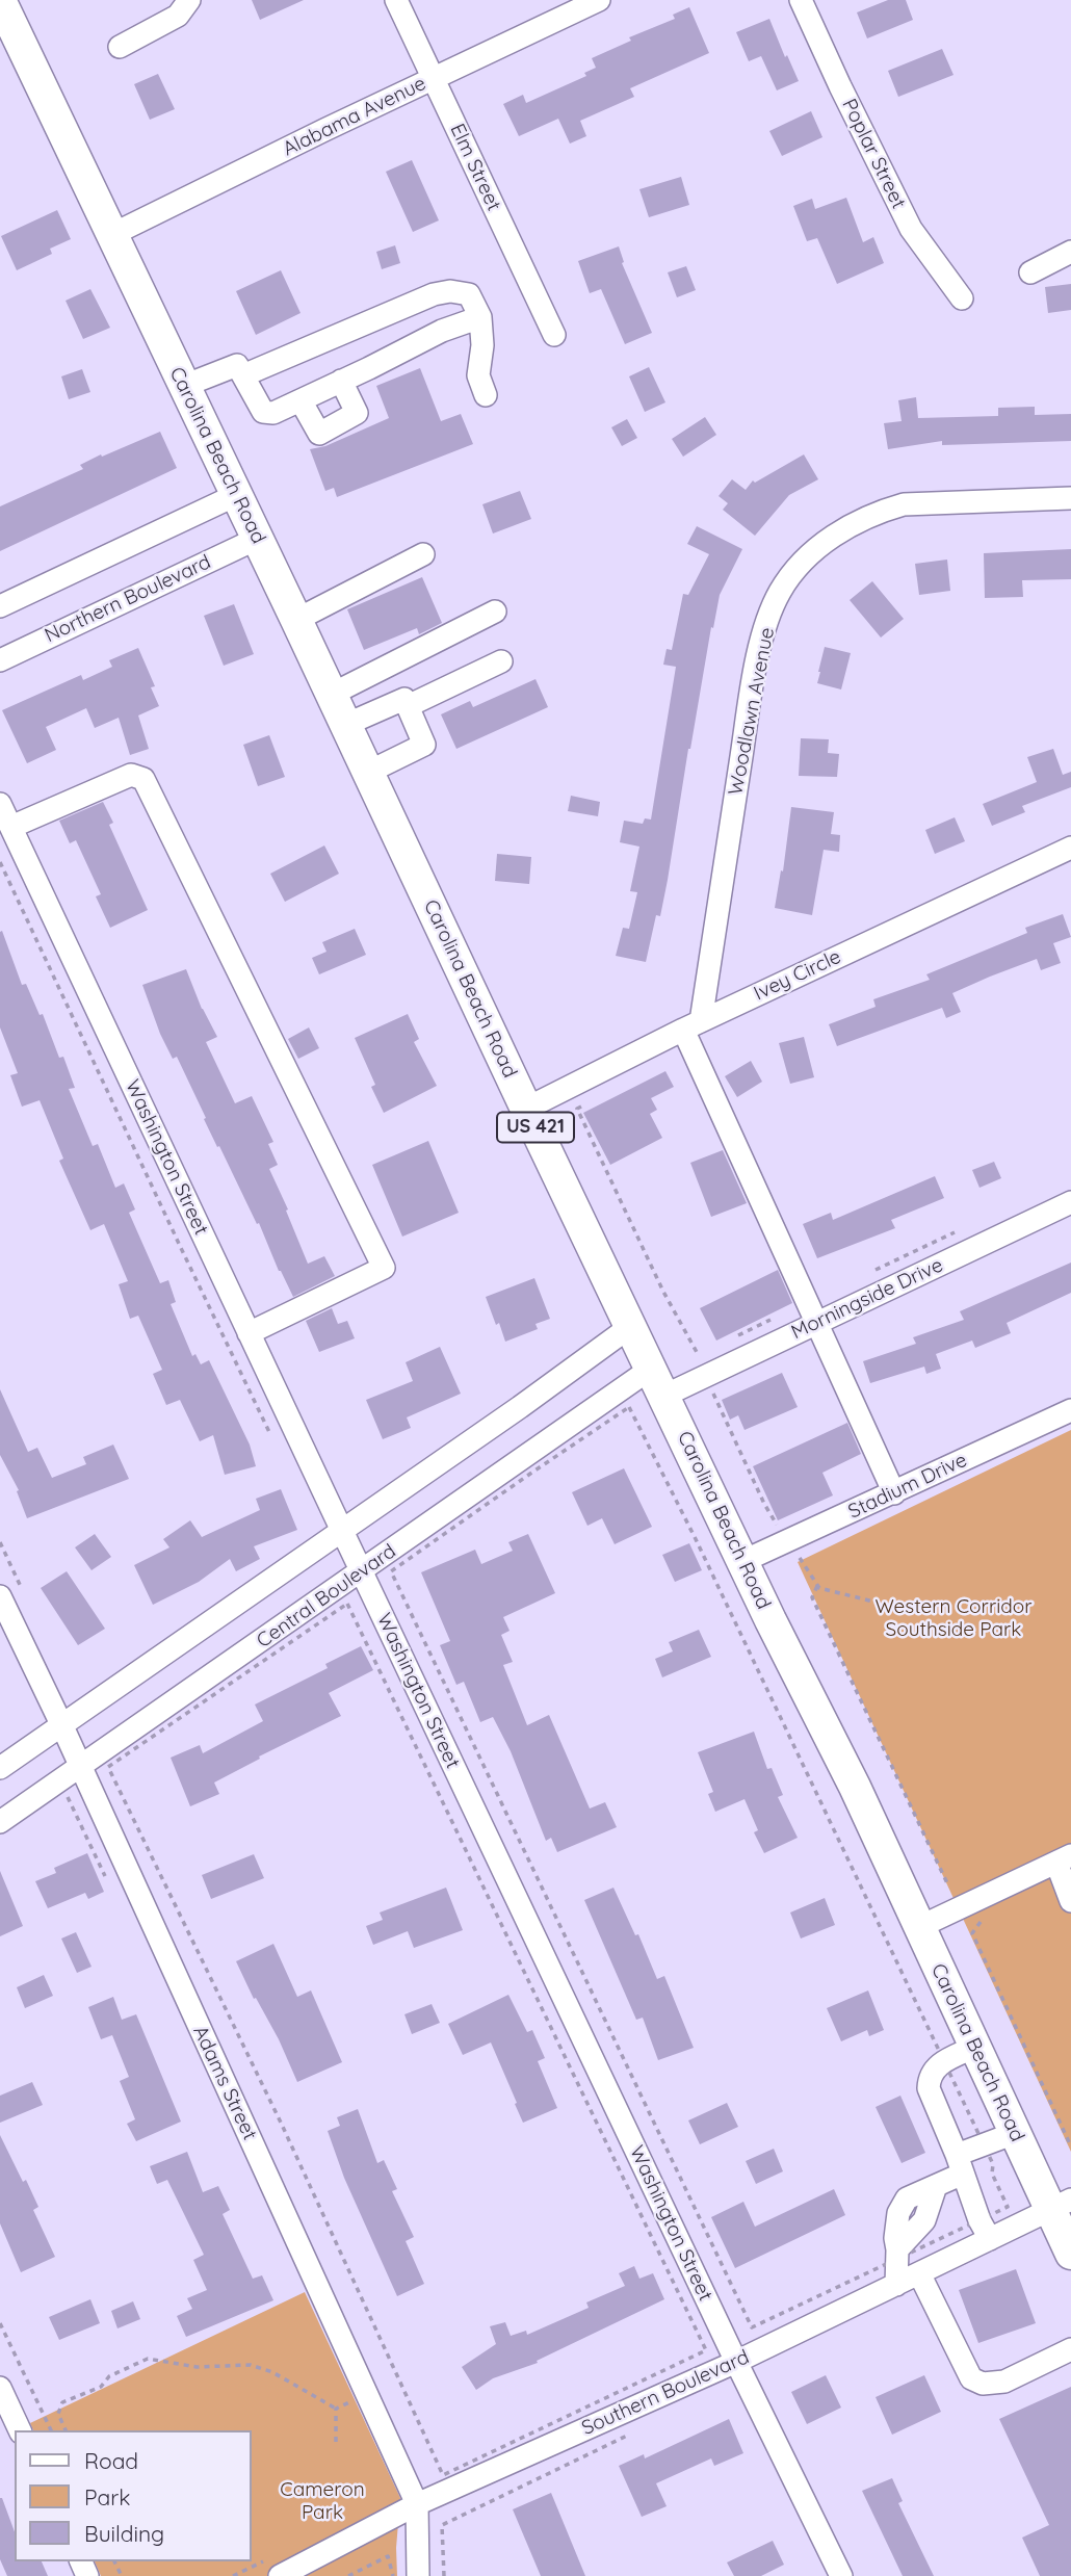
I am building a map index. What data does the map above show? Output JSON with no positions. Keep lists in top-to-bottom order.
{
  "streets": {
    "highway": ["Carolina Beach Road", "US 421"],
    "street": [
      "Alabama Avenue",
      "Poplar Street",
      "Elm Street",
      "Northern Boulevard",
      "Woodlawn Avenue",
      "Ivey Circle",
      "Washington Street",
      "Morningside Drive",
      "Stadium Drive",
      "Central Boulevard",
      "Adams Street",
      "Southern Boulevard"
    ]
  },
  "crossings": [
    ["Alabama Avenue", "Elm Street"],
    ["Alabama Avenue", "Carolina Beach Road"],
    ["Carolina Beach Road", "Northern Boulevard"],
    ["Carolina Beach Road", "Ivey Circle"],
    ["Carolina Beach Road", "Morningside Drive"],
    ["Carolina Beach Road", "Stadium Drive"],
    ["Carolina Beach Road", "Central Boulevard"],
    ["Carolina Beach Road", "Southern Boulevard"],
    ["Woodlawn Avenue", "Ivey Circle"],
    ["Washington Street", "Central Boulevard"],
    ["Washington Street", "Southern Boulevard"],
    ["Morningside Drive", "Central Boulevard"],
    ["Central Boulevard", "Adams Street"],
    ["Adams Street", "Southern Boulevard"]
  ],
  "parks": ["Western Corridor Southside Park", "Cameron Park"],
  "legend": ["Road", "Park", "Building"]
}
